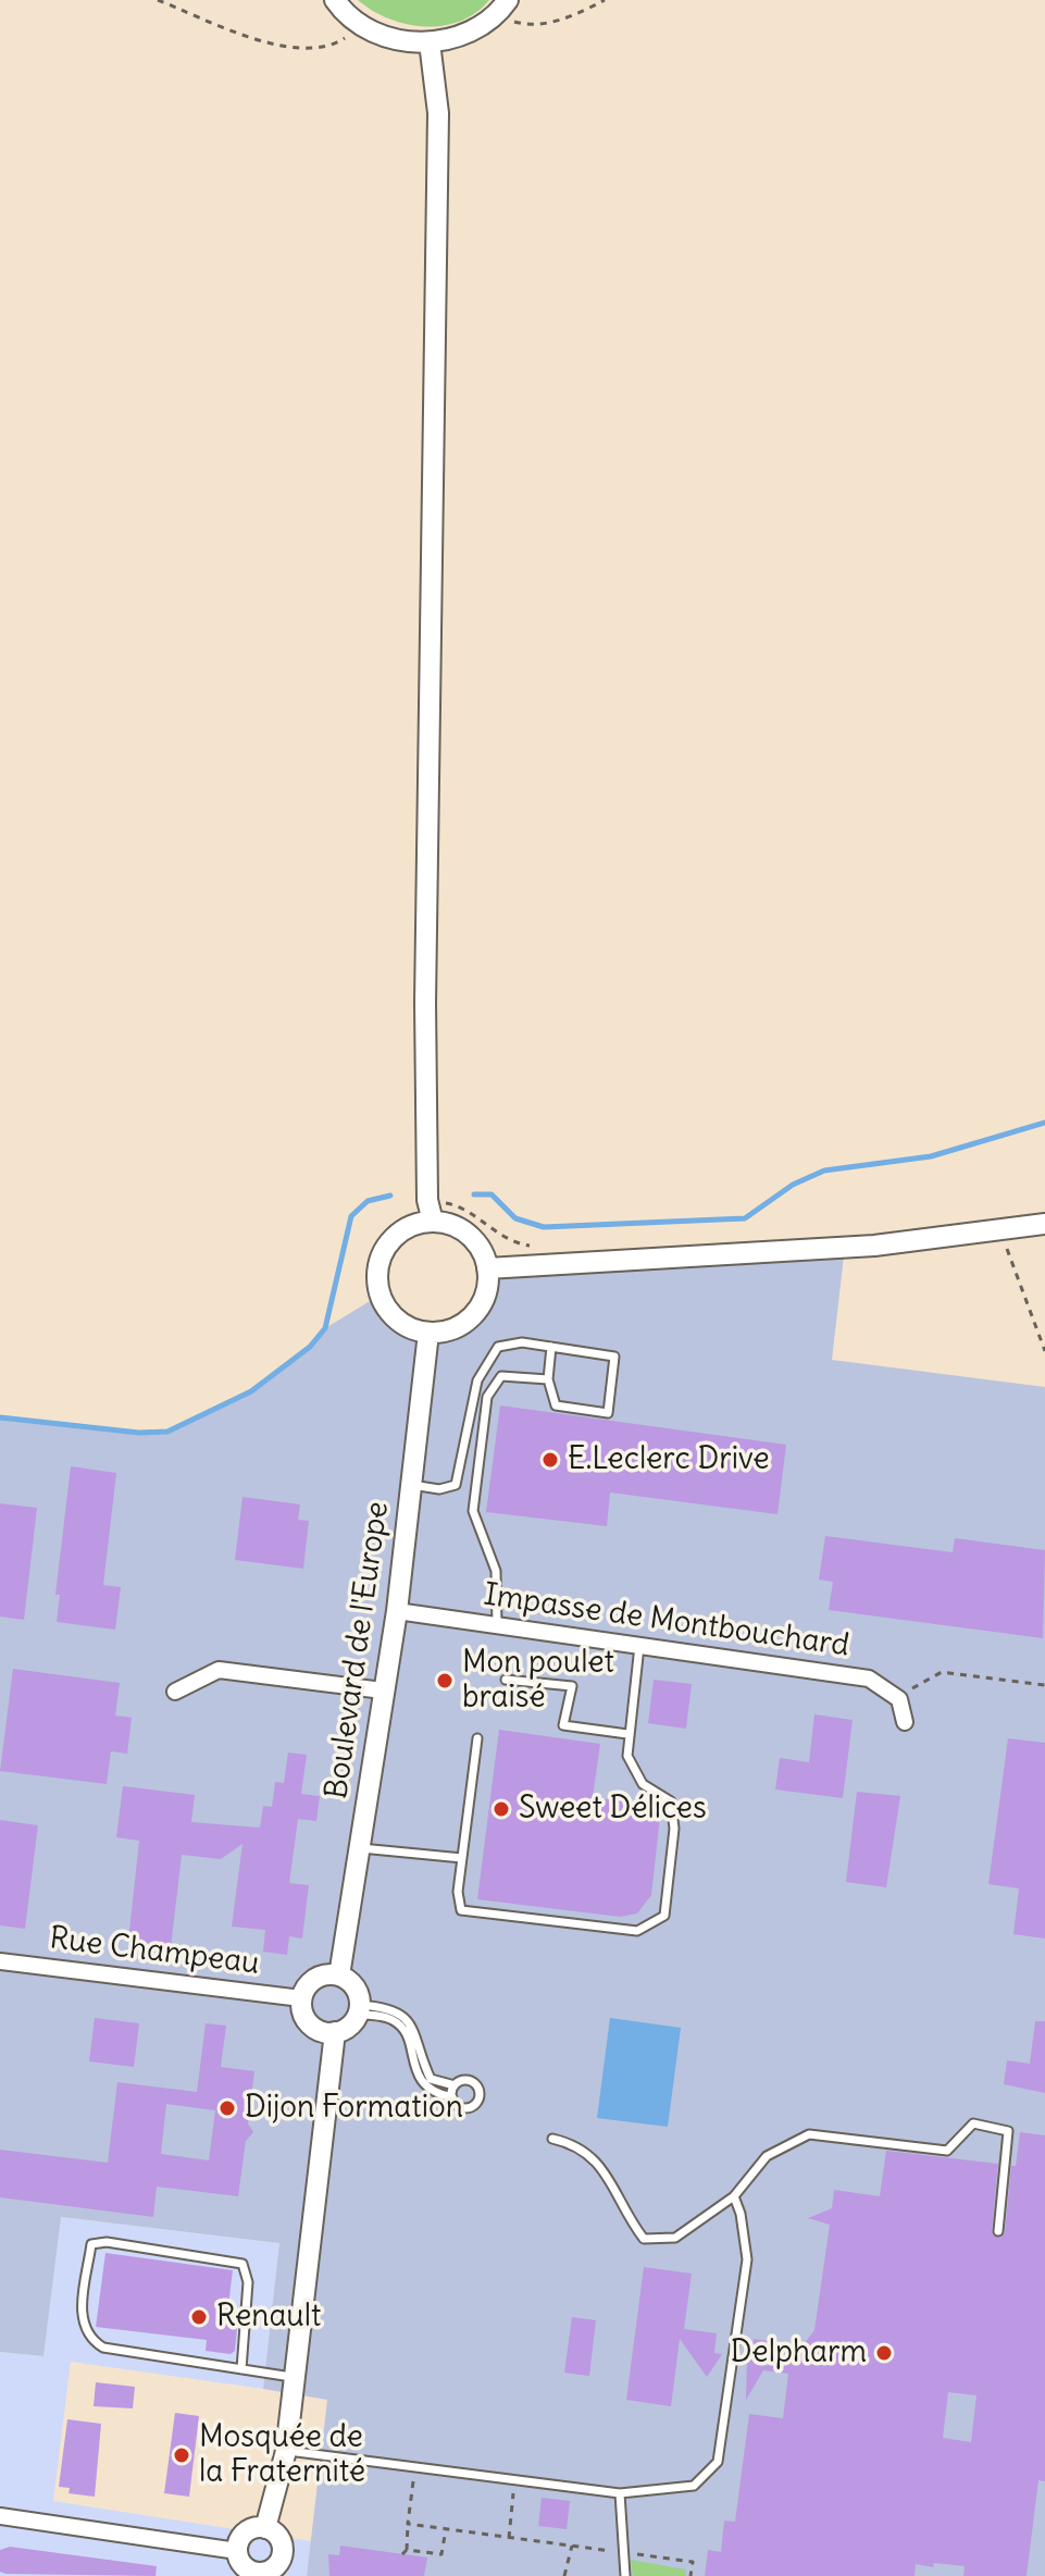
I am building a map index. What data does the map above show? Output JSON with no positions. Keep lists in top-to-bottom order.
{
  "streets": {
    "street": ["Impasse de Montbouchard", "Boulevard de l'Europe", "Rue Champeau"]
  },
  "crossings": [
    ["Impasse de Montbouchard", "Boulevard de l'Europe"],
    ["Boulevard de l'Europe", "Rue Champeau"]
  ],
  "places": [
    "E.Leclerc Drive",
    "Mon poulet braisé",
    "Sweet Délices",
    "Dijon Formation",
    "Renault",
    "Delpharm",
    "Mosquée de la Fraternité"
  ]
}
